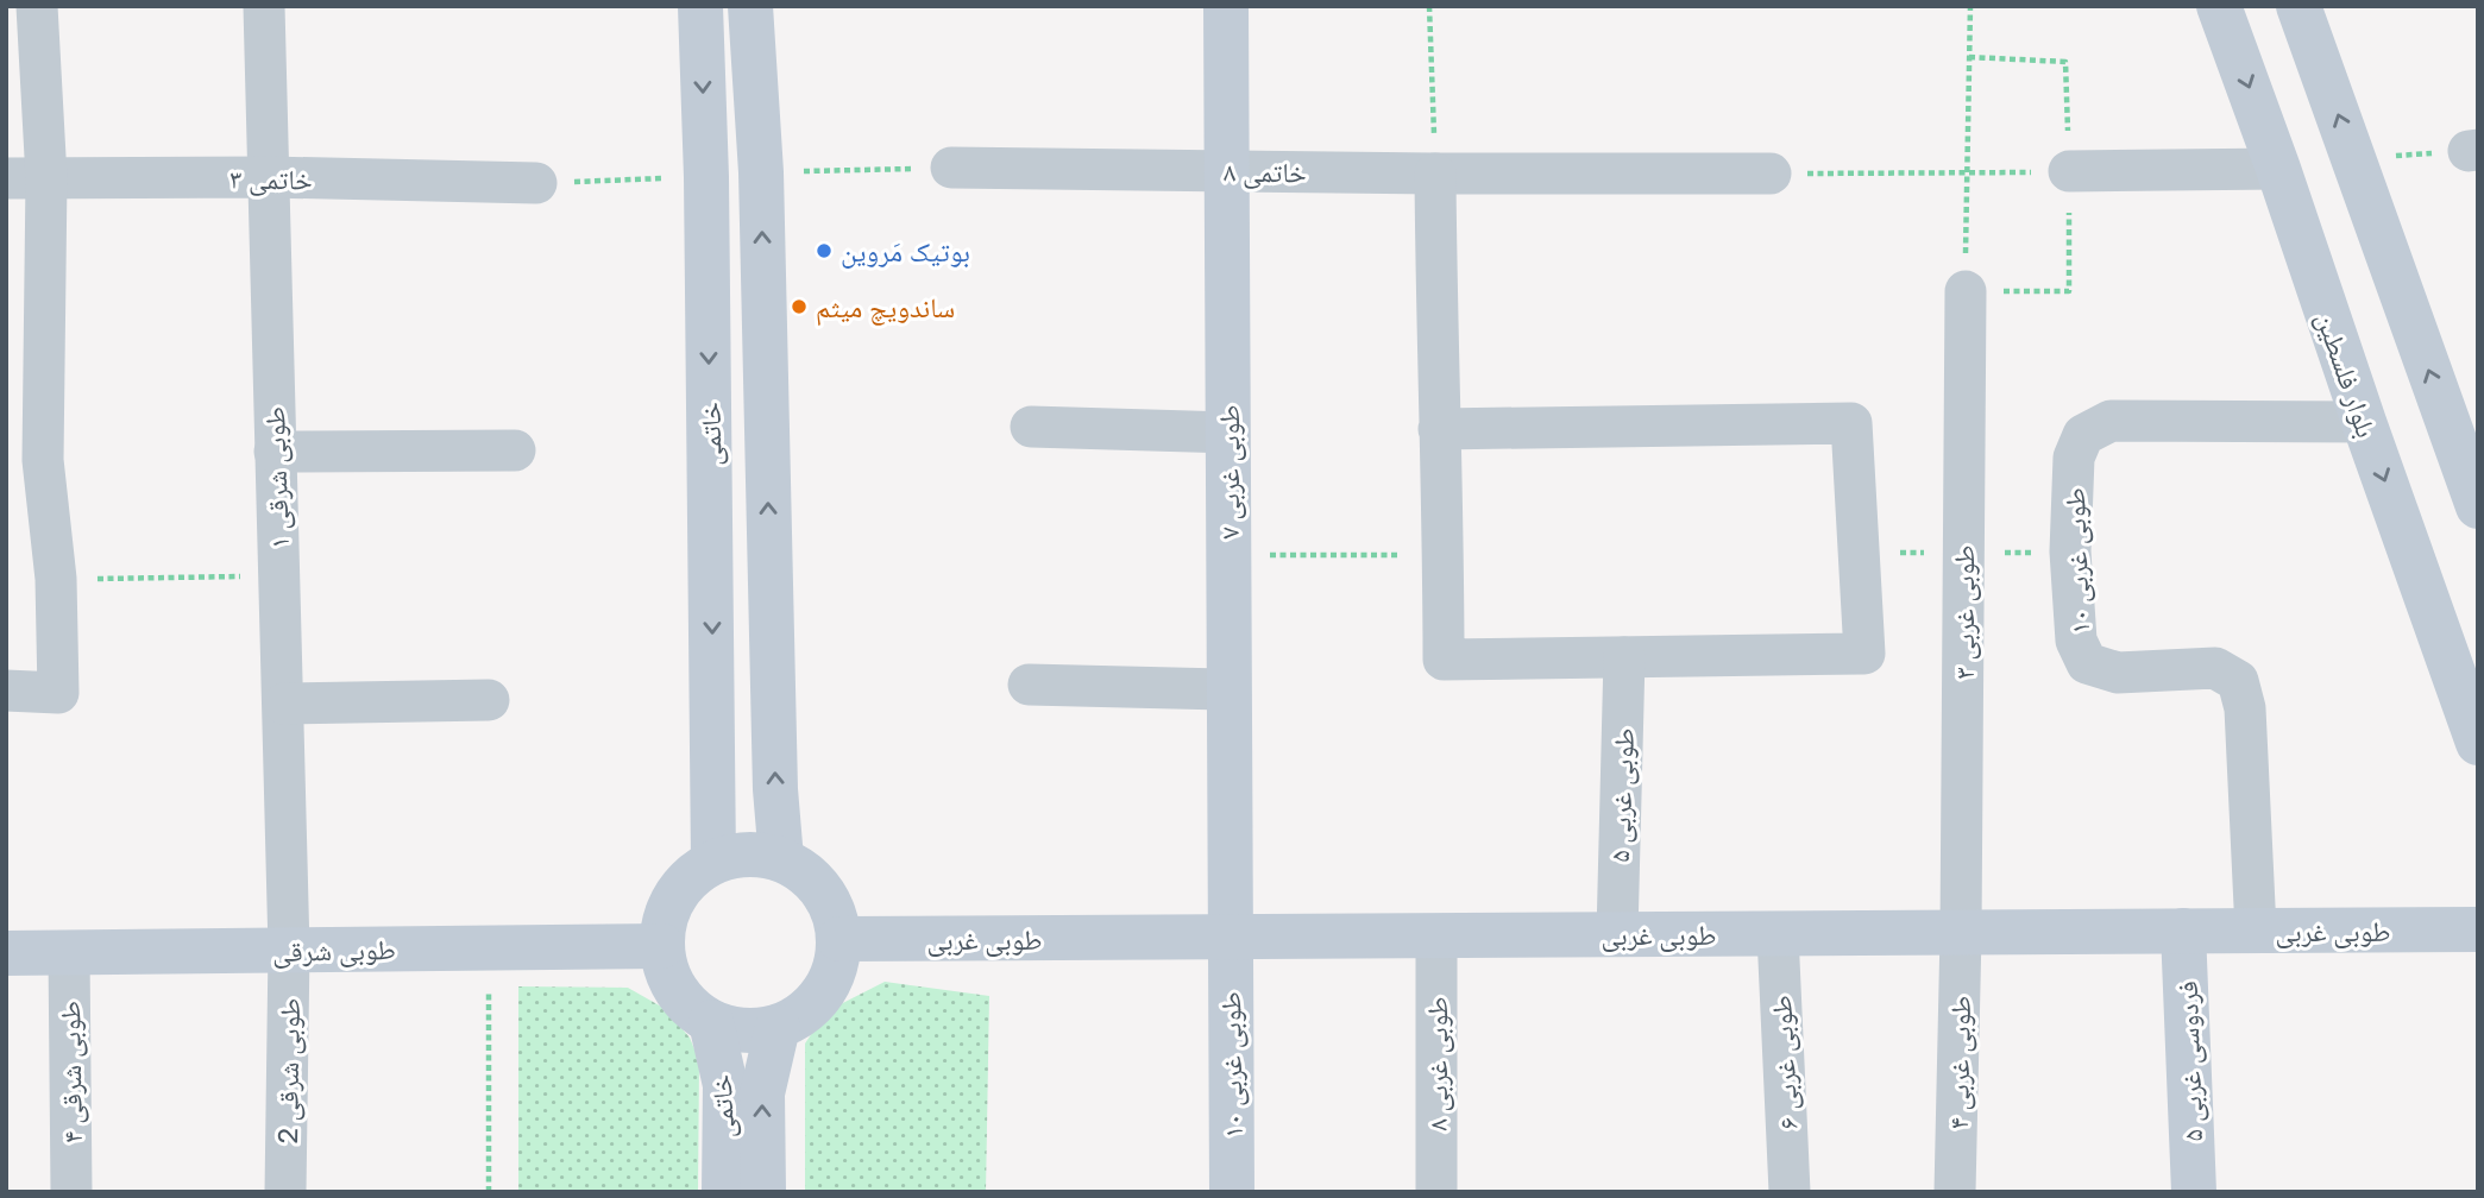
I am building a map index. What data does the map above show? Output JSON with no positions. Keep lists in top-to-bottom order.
{
  "streets": {
    "main road": [
      "بلوار فلسطین",
      "خاتمی",
      "طوبی غربی ۷",
      "طوبی غربی ۱۰",
      "طوبی غربی",
      "طوبی شرقی",
      "فردوسی غربی ۵"
    ],
    "street": [
      "خاتمی ۸",
      "خاتمی ۳",
      "طوبی شرقی ۱",
      "طوبی غربی ۳",
      "طوبی غربی ۵",
      "طوبی غربی ۶",
      "طوبی غربی ۴",
      "طوبی غربی ۸",
      "طوبی شرقی 2",
      "طوبی شرقی ۴"
    ]
  },
  "crossings": [
    ["خاتمی ۸", "طوبی غربی ۷"],
    ["خاتمی ۳", "طوبی شرقی ۱"],
    ["بلوار فلسطین", "طوبی غربی ۱۰"],
    ["خاتمی", "طوبی غربی"],
    ["خاتمی", "طوبی شرقی"],
    ["طوبی غربی ۷", "طوبی غربی ۱۰"],
    ["طوبی غربی ۷", "طوبی غربی"],
    ["طوبی شرقی ۱", "طوبی شرقی"],
    ["طوبی شرقی ۱", "طوبی شرقی 2"],
    ["طوبی غربی ۱۰", "طوبی غربی"],
    ["طوبی غربی ۳", "طوبی غربی"],
    ["طوبی غربی ۳", "طوبی غربی ۴"],
    ["طوبی غربی ۵", "طوبی غربی"],
    ["طوبی غربی", "طوبی شرقی"],
    ["طوبی غربی", "فردوسی غربی ۵"],
    ["طوبی غربی", "طوبی غربی ۶"],
    ["طوبی غربی", "طوبی غربی ۴"],
    ["طوبی غربی", "طوبی غربی ۸"],
    ["طوبی شرقی", "طوبی شرقی 2"],
    ["طوبی شرقی", "طوبی شرقی ۴"]
  ],
  "places": ["بوتیک مَروین", "ساندویچ میثم"]
}
